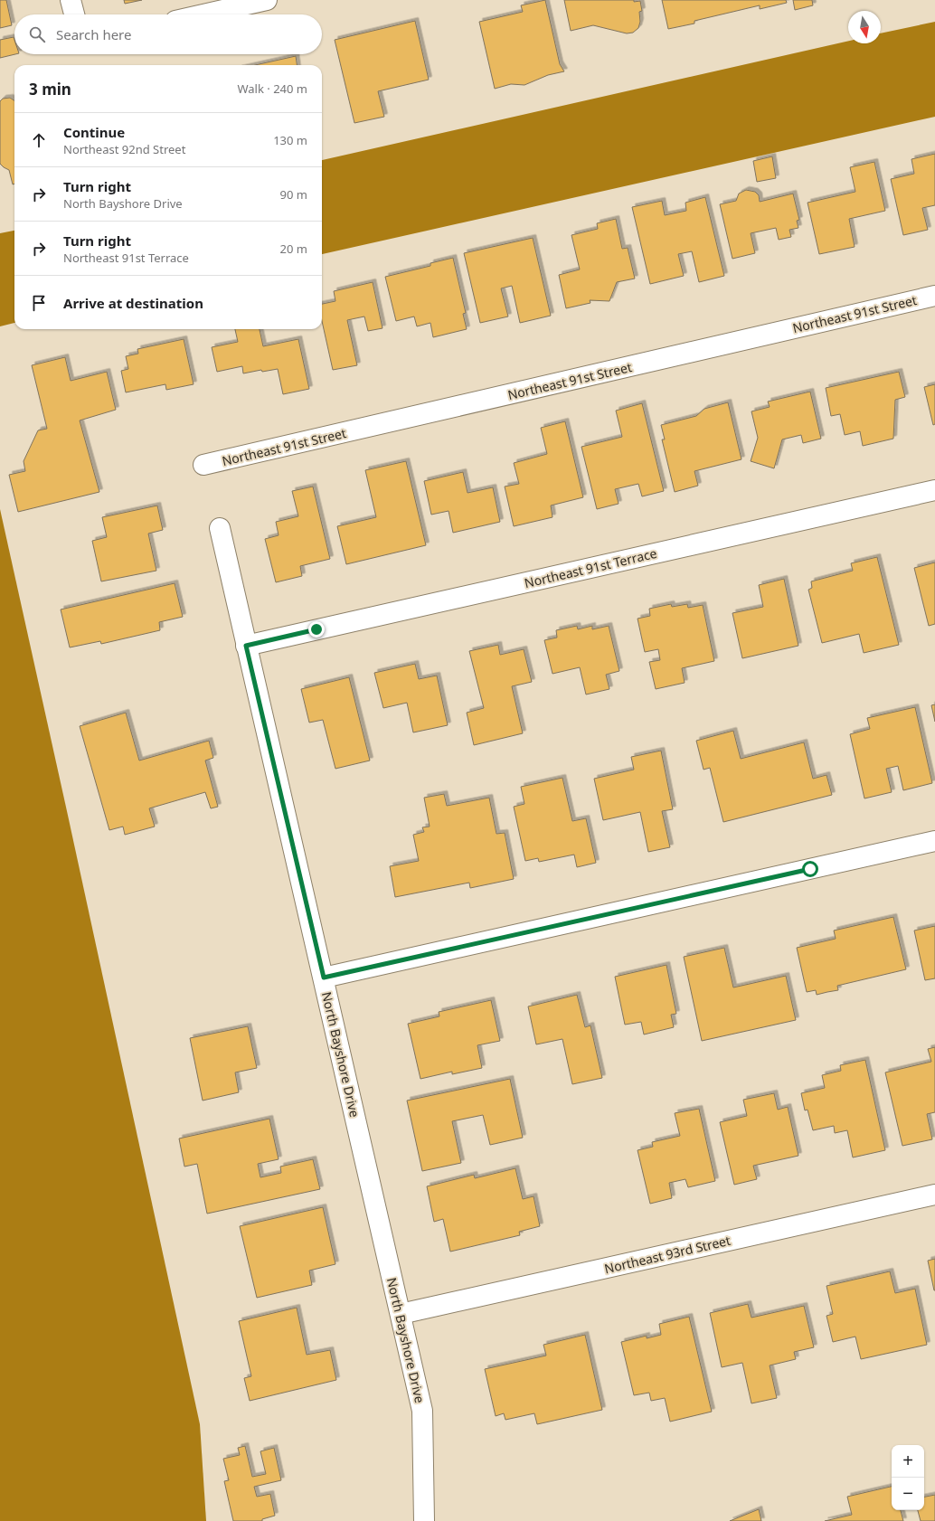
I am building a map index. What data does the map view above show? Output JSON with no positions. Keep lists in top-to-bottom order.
{
  "streets": {
    "street": [
      "Northeast 91st Street",
      "Northeast 91st Terrace",
      "North Bayshore Drive",
      "Northeast 93rd Street"
    ]
  },
  "crossings": [
    ["Northeast 91st Terrace", "North Bayshore Drive"],
    ["North Bayshore Drive", "Northeast 93rd Street"]
  ],
  "north": "bottom",
  "page": {
    "search": "Search here",
    "heading": ["3 min", "Walk · 240 m"],
    "list": [
      ["Continue", "Northeast 92nd Street", "130 m"],
      ["Turn right", "North Bayshore Drive", "90 m"],
      ["Turn right", "Northeast 91st Terrace", "20 m"],
      "Arrive at destination"
    ],
    "map_buttons": ["+", "−"]
  }
}
